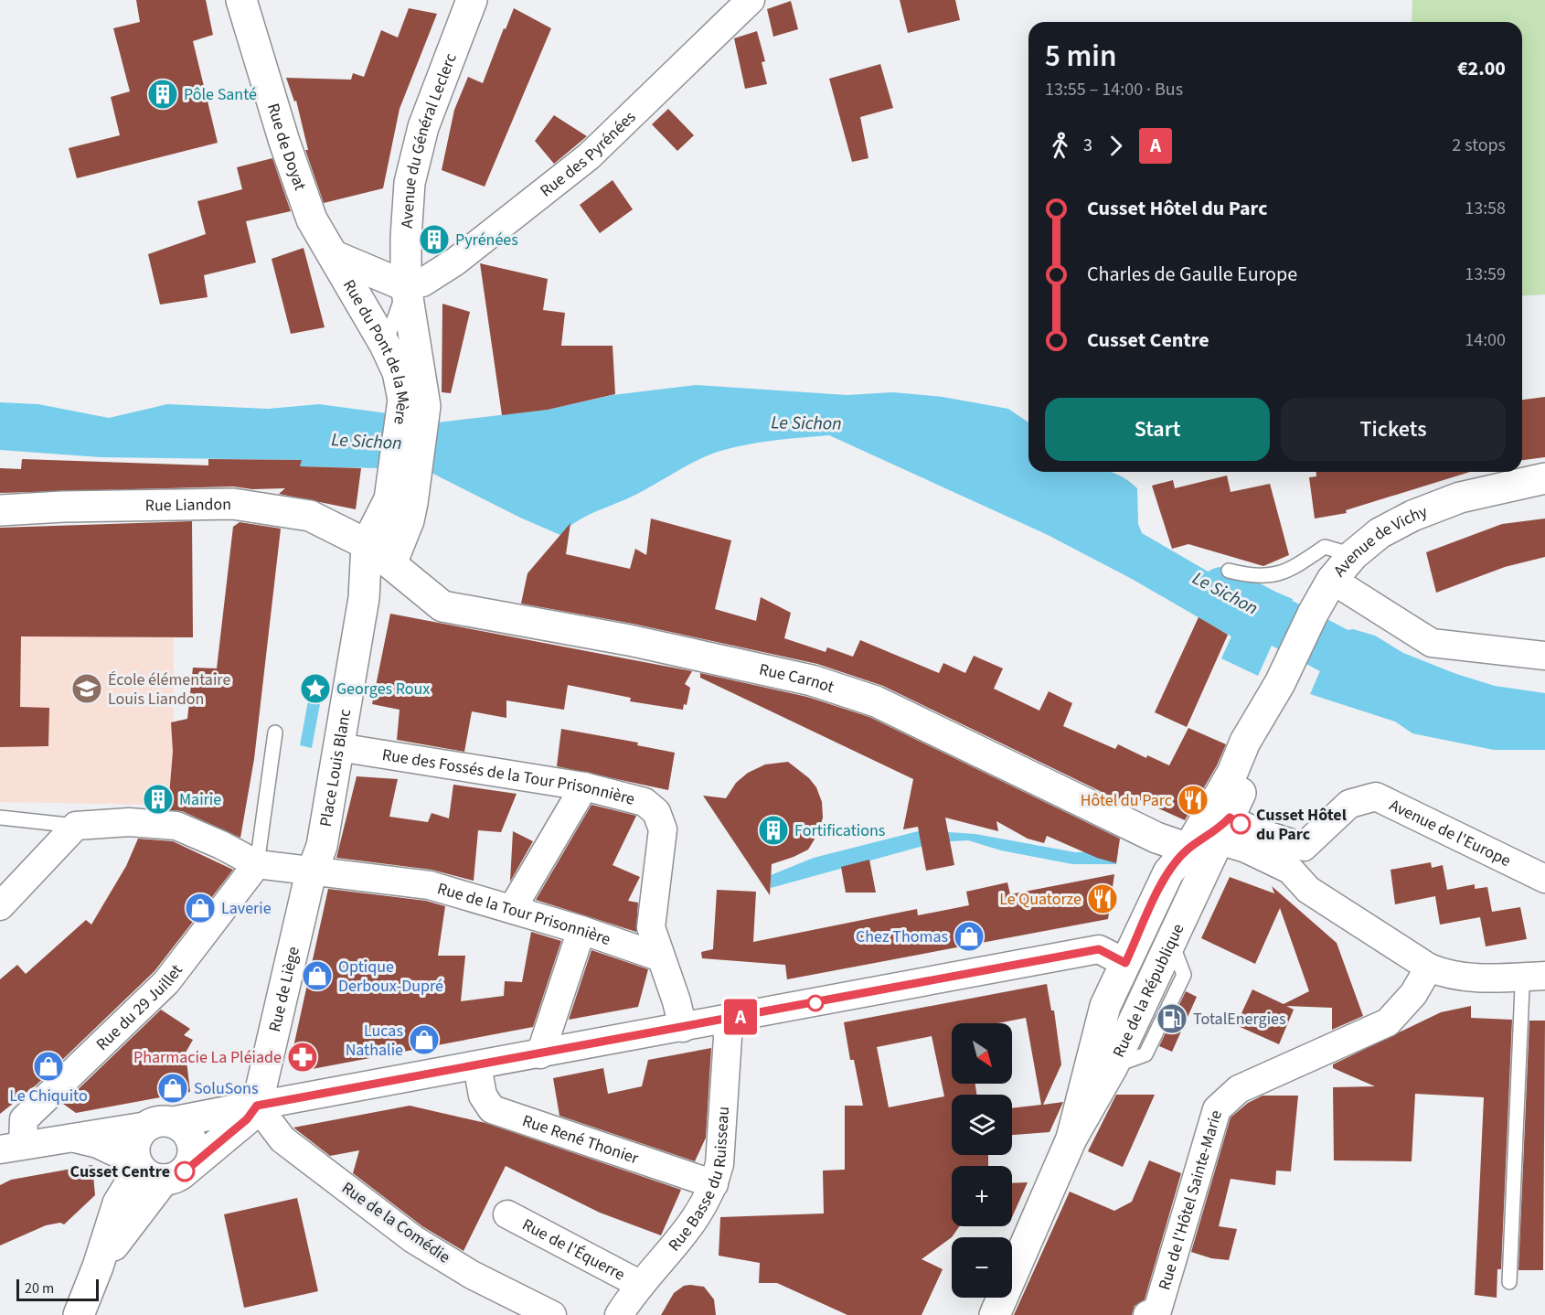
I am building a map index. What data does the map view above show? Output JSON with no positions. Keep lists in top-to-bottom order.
{
  "streets": {
    "main road": [
      "Avenue du Général Leclerc",
      "Rue de Doyat",
      "Rue du Pont de la Mère",
      "Rue Liandon",
      "Avenue de Vichy",
      "Rue Carnot",
      "Place Louis Blanc",
      "Rue de Liège",
      "Rue de la République"
    ],
    "street": [
      "Rue des Pyrénées",
      "Rue des Fossés de la Tour Prisonnière",
      "Avenue de l'Europe",
      "Rue de la Tour Prisonnière",
      "Rue du 29 Juillet",
      "Rue René Thonier",
      "Rue Basse du Ruisseau",
      "Rue de l'Hôtel Sainte-Marie",
      "Rue de la Comédie",
      "Rue de l'Équerre"
    ]
  },
  "crossings": [
    ["Avenue du Général Leclerc", "Rue des Pyrénées"],
    ["Avenue du Général Leclerc", "Rue du Pont de la Mère"],
    ["Rue de Doyat", "Rue du Pont de la Mère"],
    ["Rue des Pyrénées", "Rue du Pont de la Mère"],
    ["Rue du Pont de la Mère", "Rue Liandon"],
    ["Rue du Pont de la Mère", "Rue Carnot"],
    ["Rue du Pont de la Mère", "Place Louis Blanc"],
    ["Rue Liandon", "Rue Carnot"],
    ["Rue Liandon", "Place Louis Blanc"],
    ["Avenue de Vichy", "Rue Carnot"],
    ["Avenue de Vichy", "Rue de la République"],
    ["Rue Carnot", "Place Louis Blanc"],
    ["Rue Carnot", "Rue de la République"],
    ["Place Louis Blanc", "Rue des Fossés de la Tour Prisonnière"],
    ["Place Louis Blanc", "Rue de la Tour Prisonnière"],
    ["Place Louis Blanc", "Rue de Liège"],
    ["Rue des Fossés de la Tour Prisonnière", "Rue de la Tour Prisonnière"],
    ["Rue de la Tour Prisonnière", "Rue de Liège"],
    ["Rue de la Tour Prisonnière", "Rue du 29 Juillet"],
    ["Rue de Liège", "Rue de la Comédie"],
    ["Rue René Thonier", "Rue Basse du Ruisseau"],
    ["Rue Basse du Ruisseau", "Rue de l'Équerre"]
  ],
  "water": ["Le Sichon"],
  "places": {
    "building": [
      "Pôle Santé",
      "Pyrénées",
      "Mairie",
      "Fortifications"
    ],
    "school or university": ["École élémentaire Louis Liandon"],
    "place": ["Georges Roux"],
    "restaurant": ["Hôtel du Parc", "Le Quatorze"],
    "other": ["Cusset Hôtel du Parc", "Cusset Centre"],
    "shop": [
      "Laverie",
      "Chez Thomas",
      "Optique Derboux-Dupré",
      "Lucas Nathalie",
      "Le Chiquito",
      "SoluSons"
    ],
    "fuel station": ["TotalEnergies"],
    "pharmacy": ["Pharmacie La Pléiade"]
  },
  "lines": ["bus line A"],
  "scale_bar": "20 m",
  "north": "bottom right",
  "page": {
    "on_map": "A",
    "heading": ["5 min", "13:55 – 14:00 · Bus", "€2.00"],
    "legs": ["3", "A", "2 stops"],
    "list": [
      {
        "name": "Cusset Hôtel du Parc",
        "value": "13:58"
      },
      {
        "name": "Charles de Gaulle Europe",
        "value": "13:59"
      },
      {
        "name": "Cusset Centre",
        "value": "14:00"
      }
    ],
    "buttons": ["Start", "Tickets"],
    "map_buttons": ["+", "−"],
    "scale": "20 m"
  }
}
